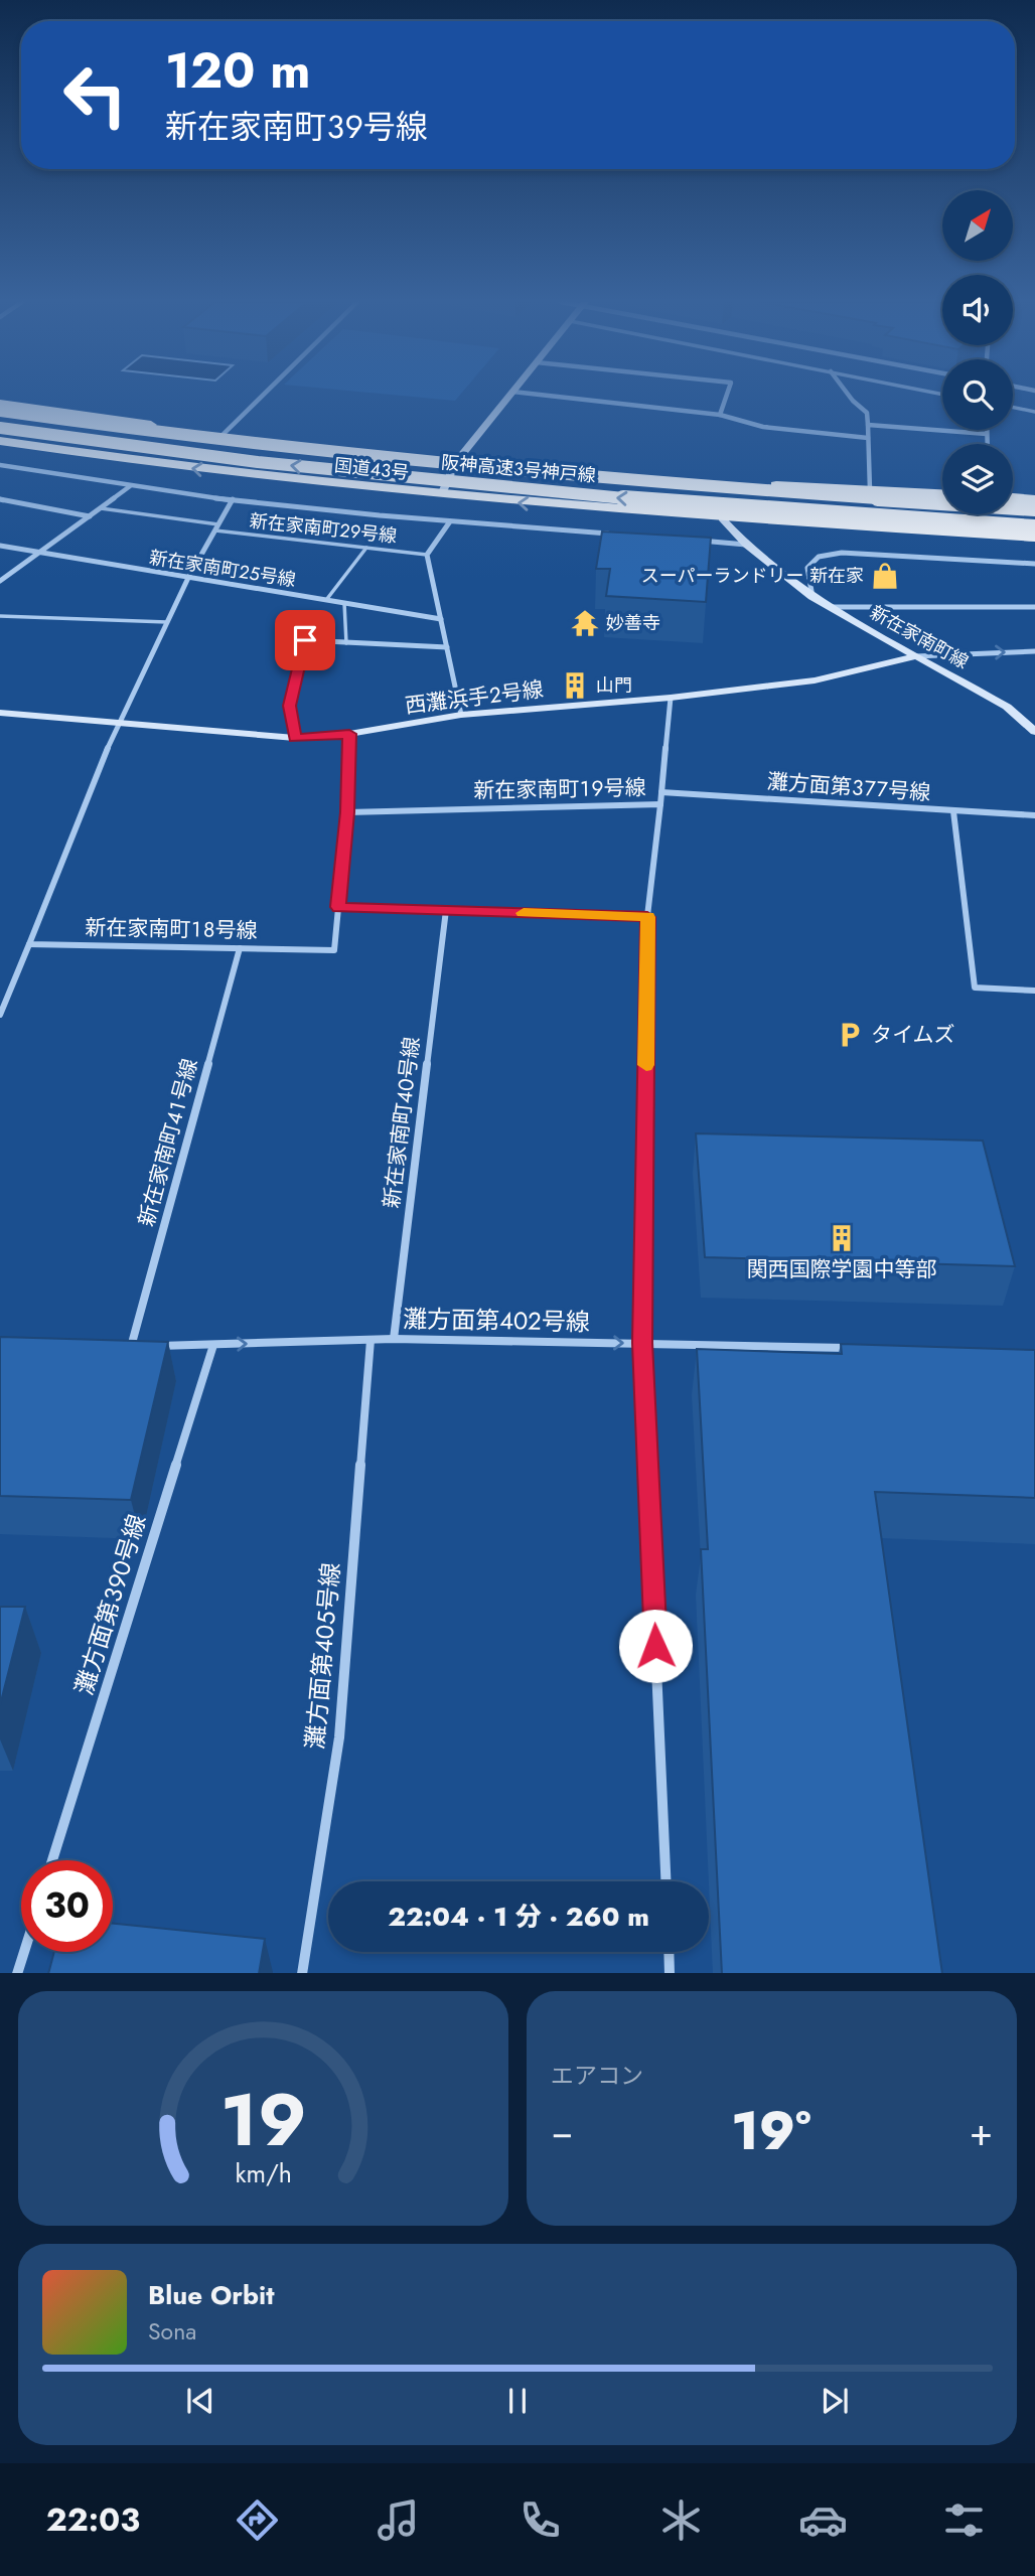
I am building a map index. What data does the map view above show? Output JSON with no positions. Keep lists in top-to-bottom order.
{
  "streets": {
    "highway": ["国道43号", "阪神高速3号神戸線"],
    "street": [
      "新在家南町２５号線",
      "新在家南町線",
      "西灘浜手２号線",
      "灘方面第３７７号線",
      "新在家南町１９号線",
      "新在家南町１８号線",
      "新在家南町４０号線",
      "新在家南町４１号線",
      "灘方面第４０２号線",
      "灘方面第３９０号線",
      "灘方面第４０５号線"
    ],
    "lane": ["新在家南町２９号線"]
  },
  "crossings": [
    ["国道43号", "新在家南町線"],
    ["新在家南町線", "西灘浜手２号線"],
    ["西灘浜手２号線", "新在家南町１８号線"],
    ["新在家南町１９号線", "新在家南町１８号線"],
    ["新在家南町１９号線", "灘方面第４０２号線"],
    ["新在家南町１８号線", "新在家南町４１号線"],
    ["新在家南町４０号線", "灘方面第４０２号線"],
    ["新在家南町４１号線", "灘方面第４０２号線"],
    ["灘方面第４０２号線", "灘方面第３９０号線"],
    ["灘方面第４０２号線", "灘方面第４０５号線"]
  ],
  "one_way": ["灘方面第４０２号線"],
  "places": {
    "shop": ["スーパーランドリー 新在家"],
    "temple": ["妙善寺"],
    "building": ["山門", "関西国際学園中等部"],
    "parking": ["タイムズ"]
  },
  "north": "top right",
  "page": {
    "turn": ["120 m", "新在家南町３９号線"],
    "limit": "30",
    "trip": "22:04 · 1 分 · 260 m",
    "tile": "エアコン",
    "heat": ["−", "19°", "+"],
    "song": ["Blue Orbit", "Sona"],
    "tabs": "22:03",
    "gauge": ["19", "km/h"]
  }
}
